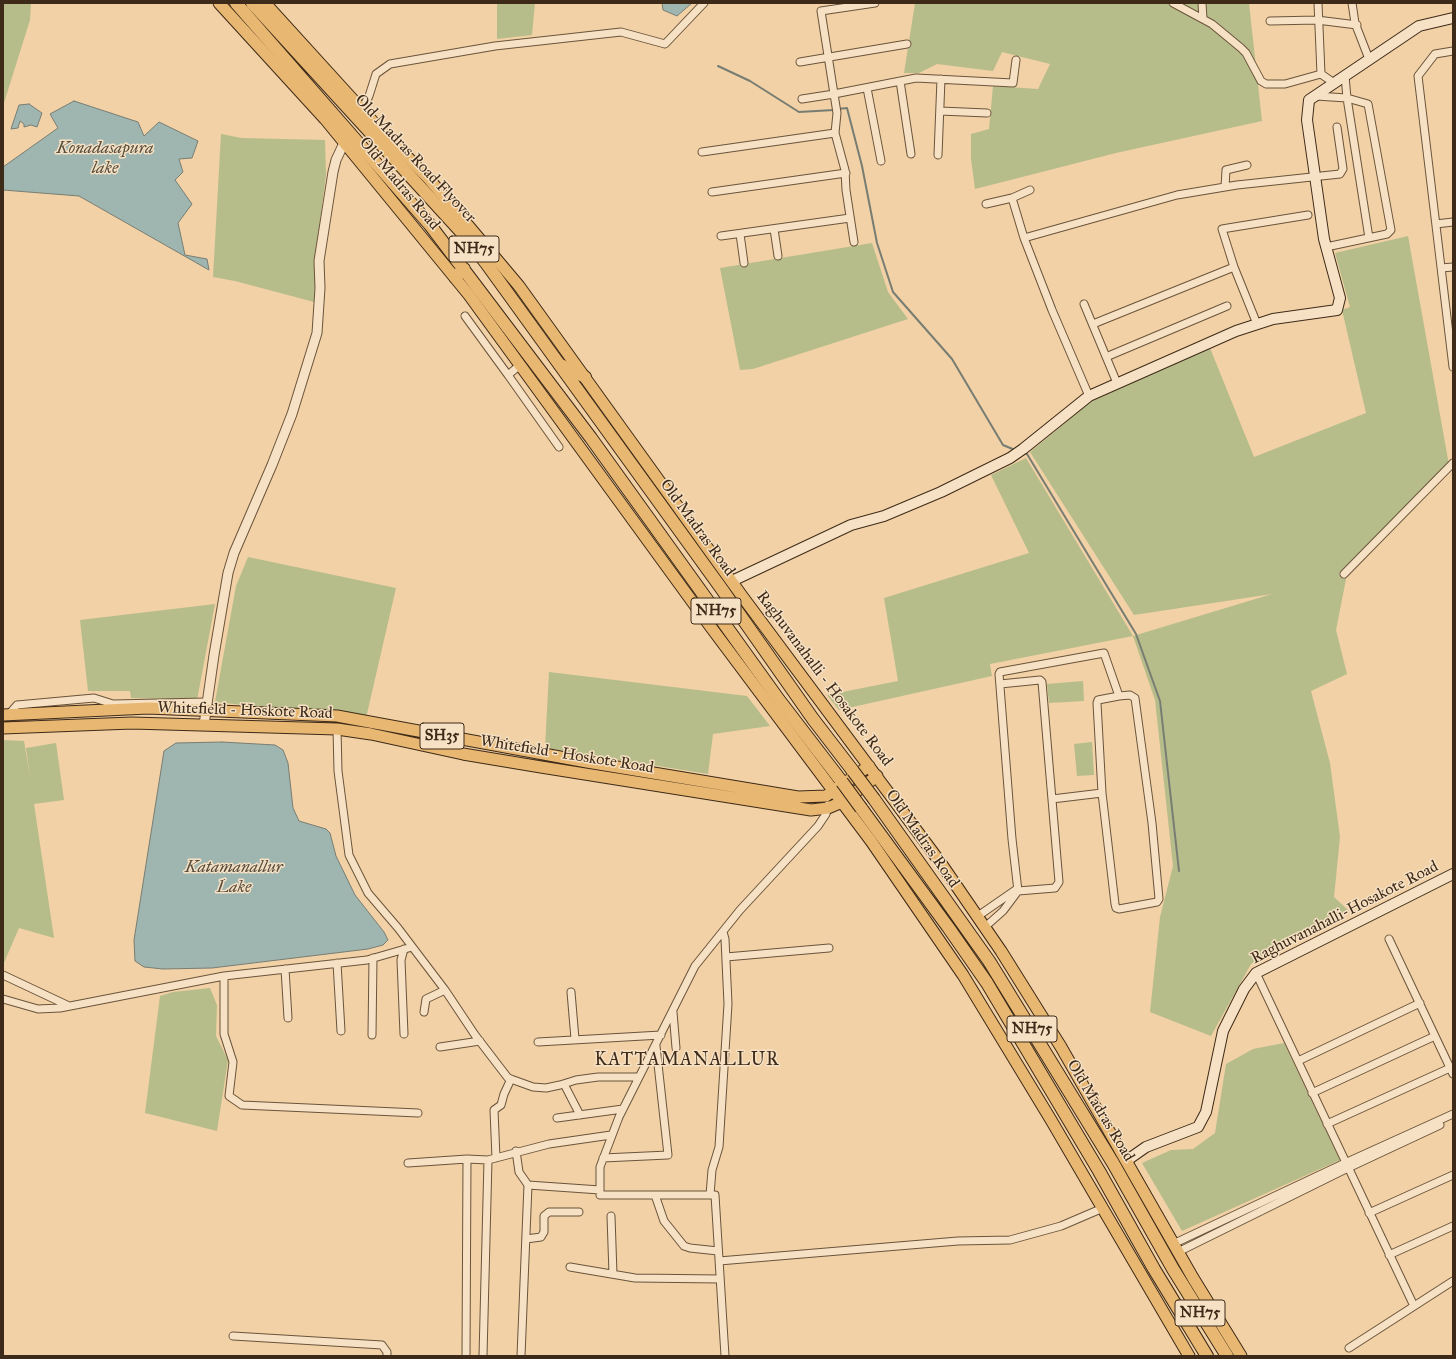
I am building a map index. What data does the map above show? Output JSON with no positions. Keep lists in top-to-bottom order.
{
  "streets": {
    "highway": ["Old Madras Road Flyover", "Old Madras Road", "NH75"],
    "main road": [
      "Raghuvanahalli - Hosakote Road",
      "Whitefield - Hoskote Road",
      "SH35",
      "Raghuvanahalli-Hosakote Road"
    ]
  },
  "crossings": [
    ["Old Madras Road Flyover", "Old Madras Road"],
    ["Old Madras Road Flyover", "NH75"],
    ["Old Madras Road", "NH75"],
    ["Old Madras Road", "Whitefield - Hoskote Road"],
    ["NH75", "Whitefield - Hoskote Road"],
    ["Raghuvanahalli - Hosakote Road", "Whitefield - Hoskote Road"],
    ["Raghuvanahalli - Hosakote Road", "Raghuvanahalli-Hosakote Road"]
  ],
  "districts": ["KATTAMANALLUR"],
  "water": ["Konadasapura lake", "Katamanallur Lake"]
}
